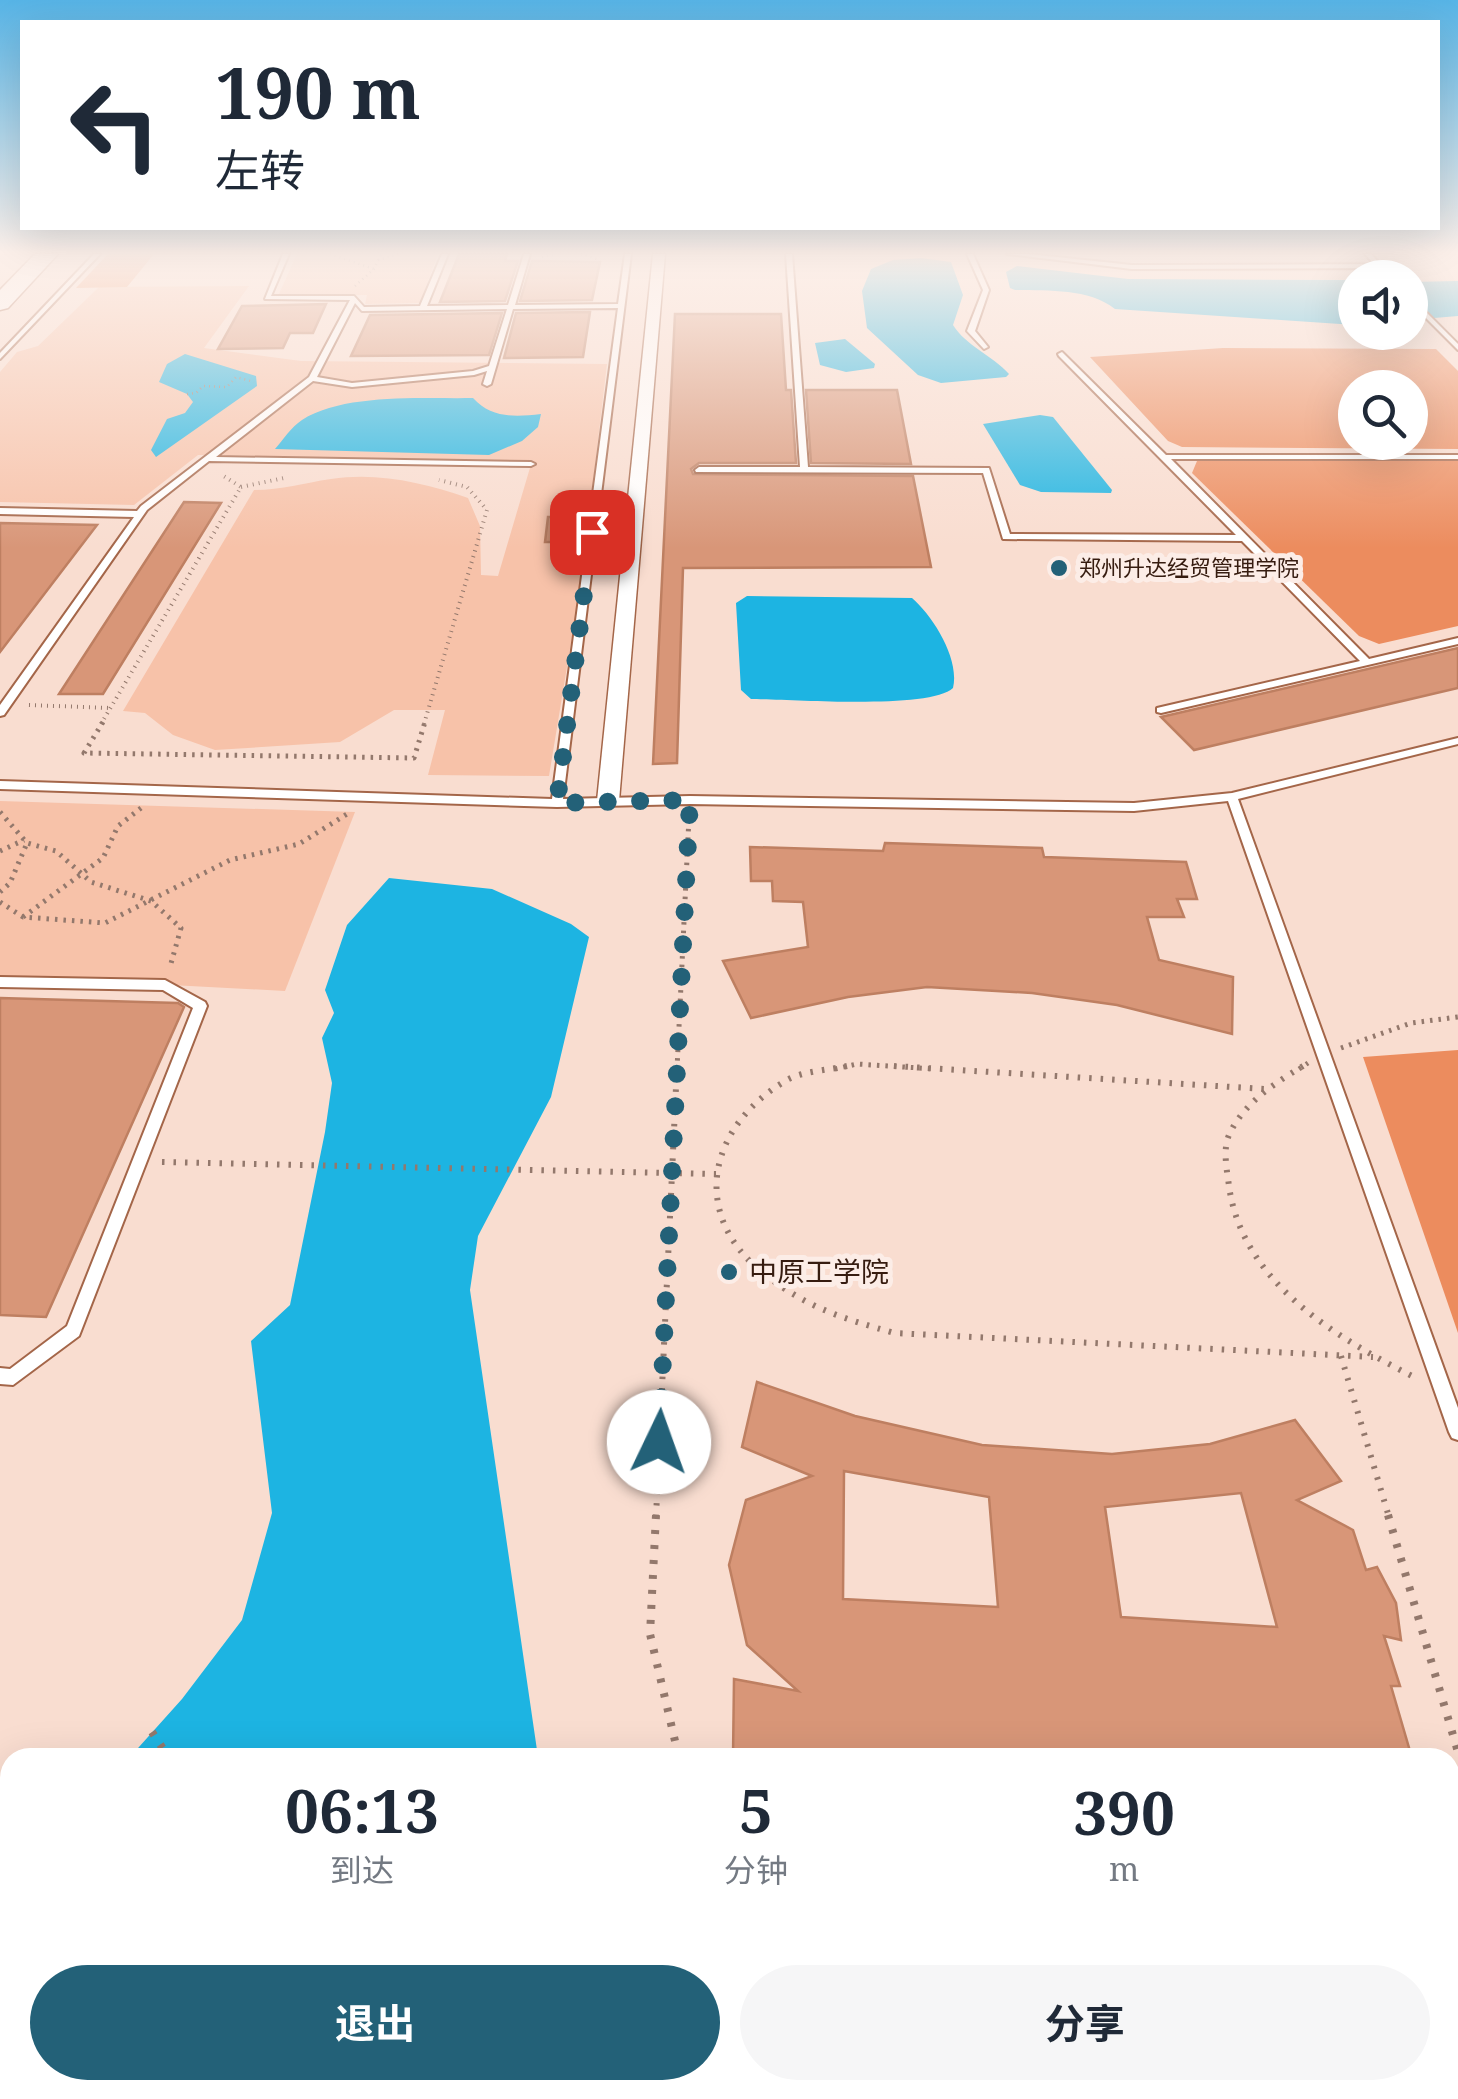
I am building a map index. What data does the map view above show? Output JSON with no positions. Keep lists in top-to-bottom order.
{
  "places": ["郑州升达经贸管理学院", "中原工学院"],
  "page": {
    "turn": ["190 m", "左转"],
    "eta": [
      "06:13",
      "到达",
      "5",
      "分钟",
      "390",
      "m"
    ],
    "buttons": ["退出", "分享"]
  }
}
